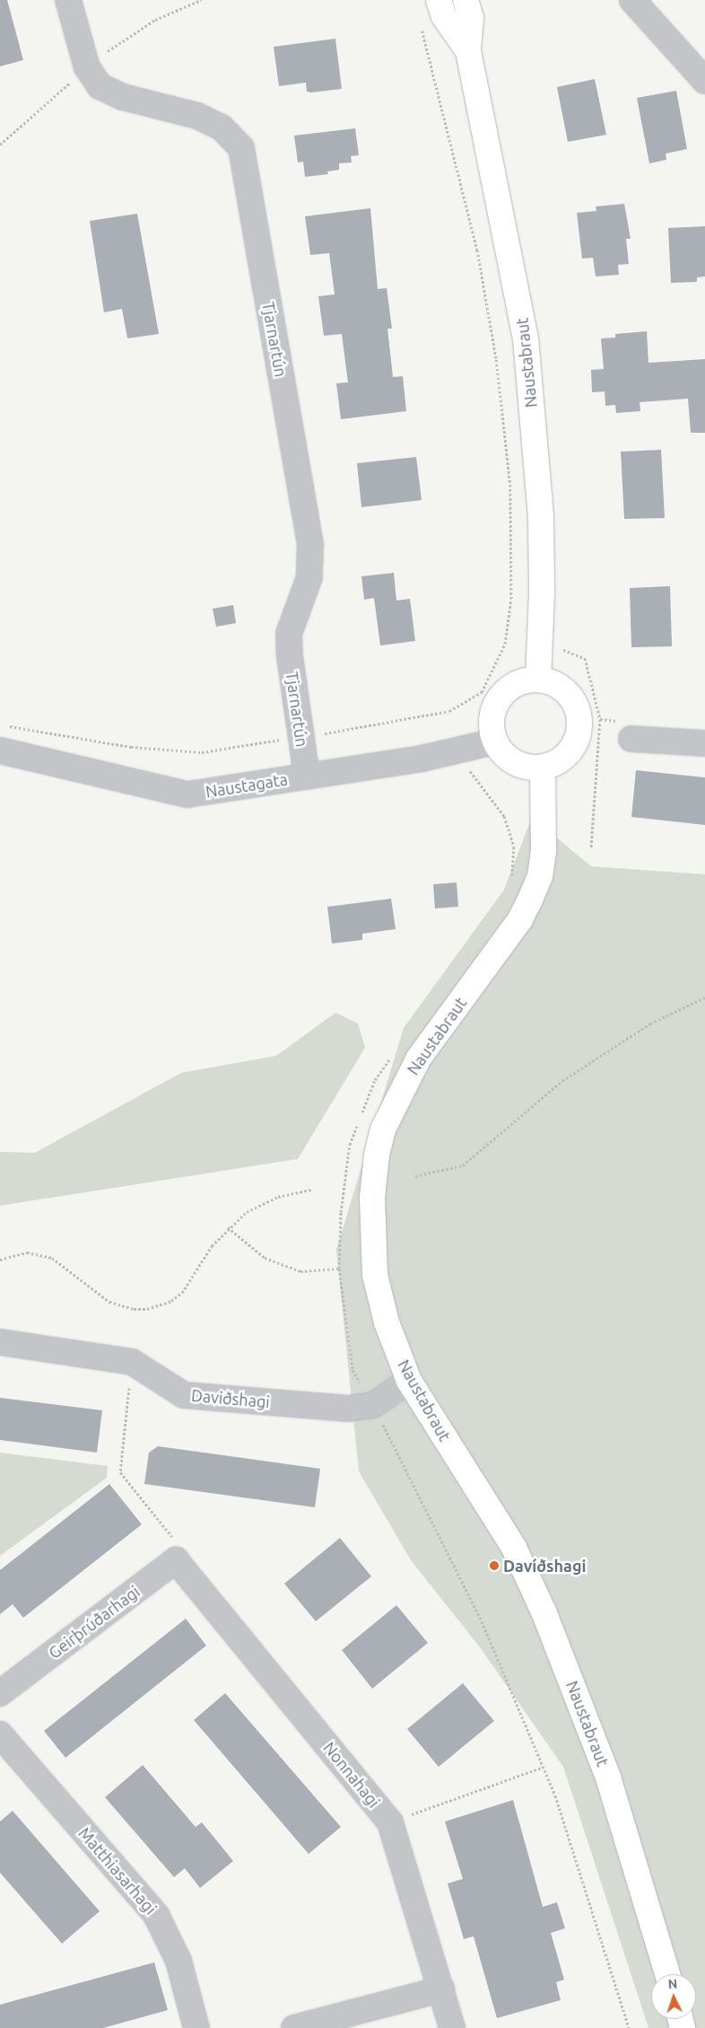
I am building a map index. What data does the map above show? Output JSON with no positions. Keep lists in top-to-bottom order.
{
  "streets": {
    "street": [
      "Tjarnartún",
      "Naustabraut",
      "Naustagata",
      "Daviðshagi",
      "Geirþrúðarhagi",
      "Nonnahagi",
      "Matthiasarhagi"
    ]
  },
  "crossings": [
    ["Tjarnartún", "Naustagata"],
    ["Naustabraut", "Naustagata"],
    ["Naustabraut", "Daviðshagi"],
    ["Geirþrúðarhagi", "Nonnahagi"]
  ],
  "places": ["Davíðshagi"],
  "north": "top"
}
